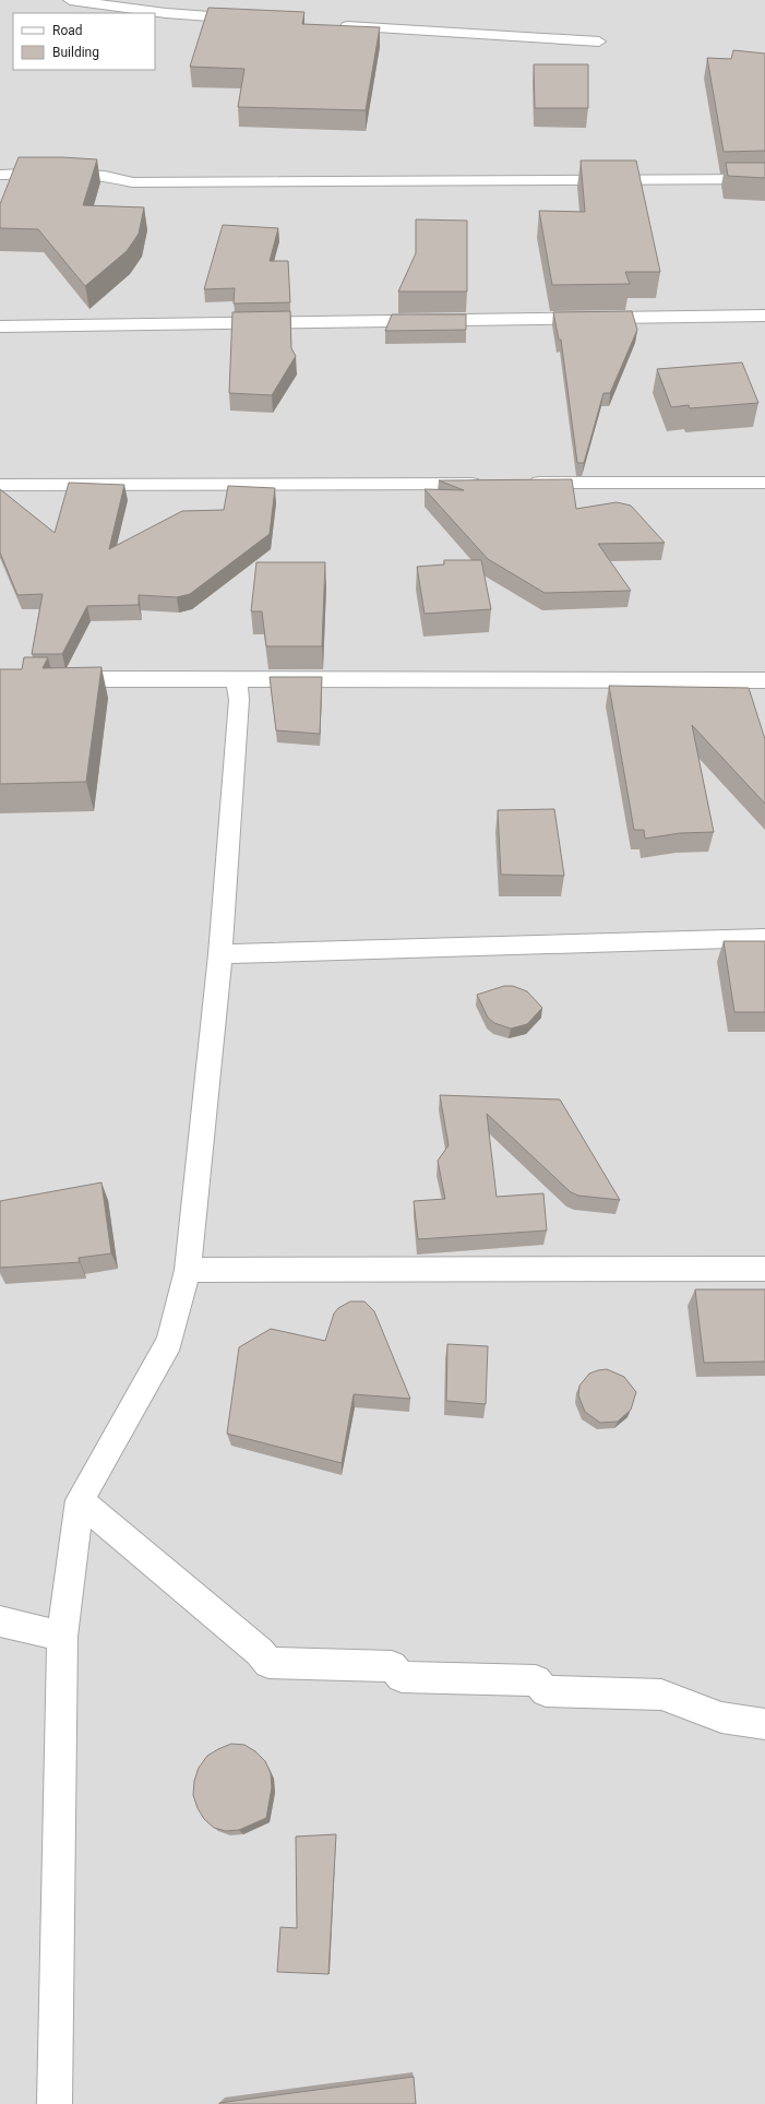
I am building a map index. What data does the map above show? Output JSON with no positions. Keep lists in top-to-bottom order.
{
  "legend": ["Road", "Building"]
}
